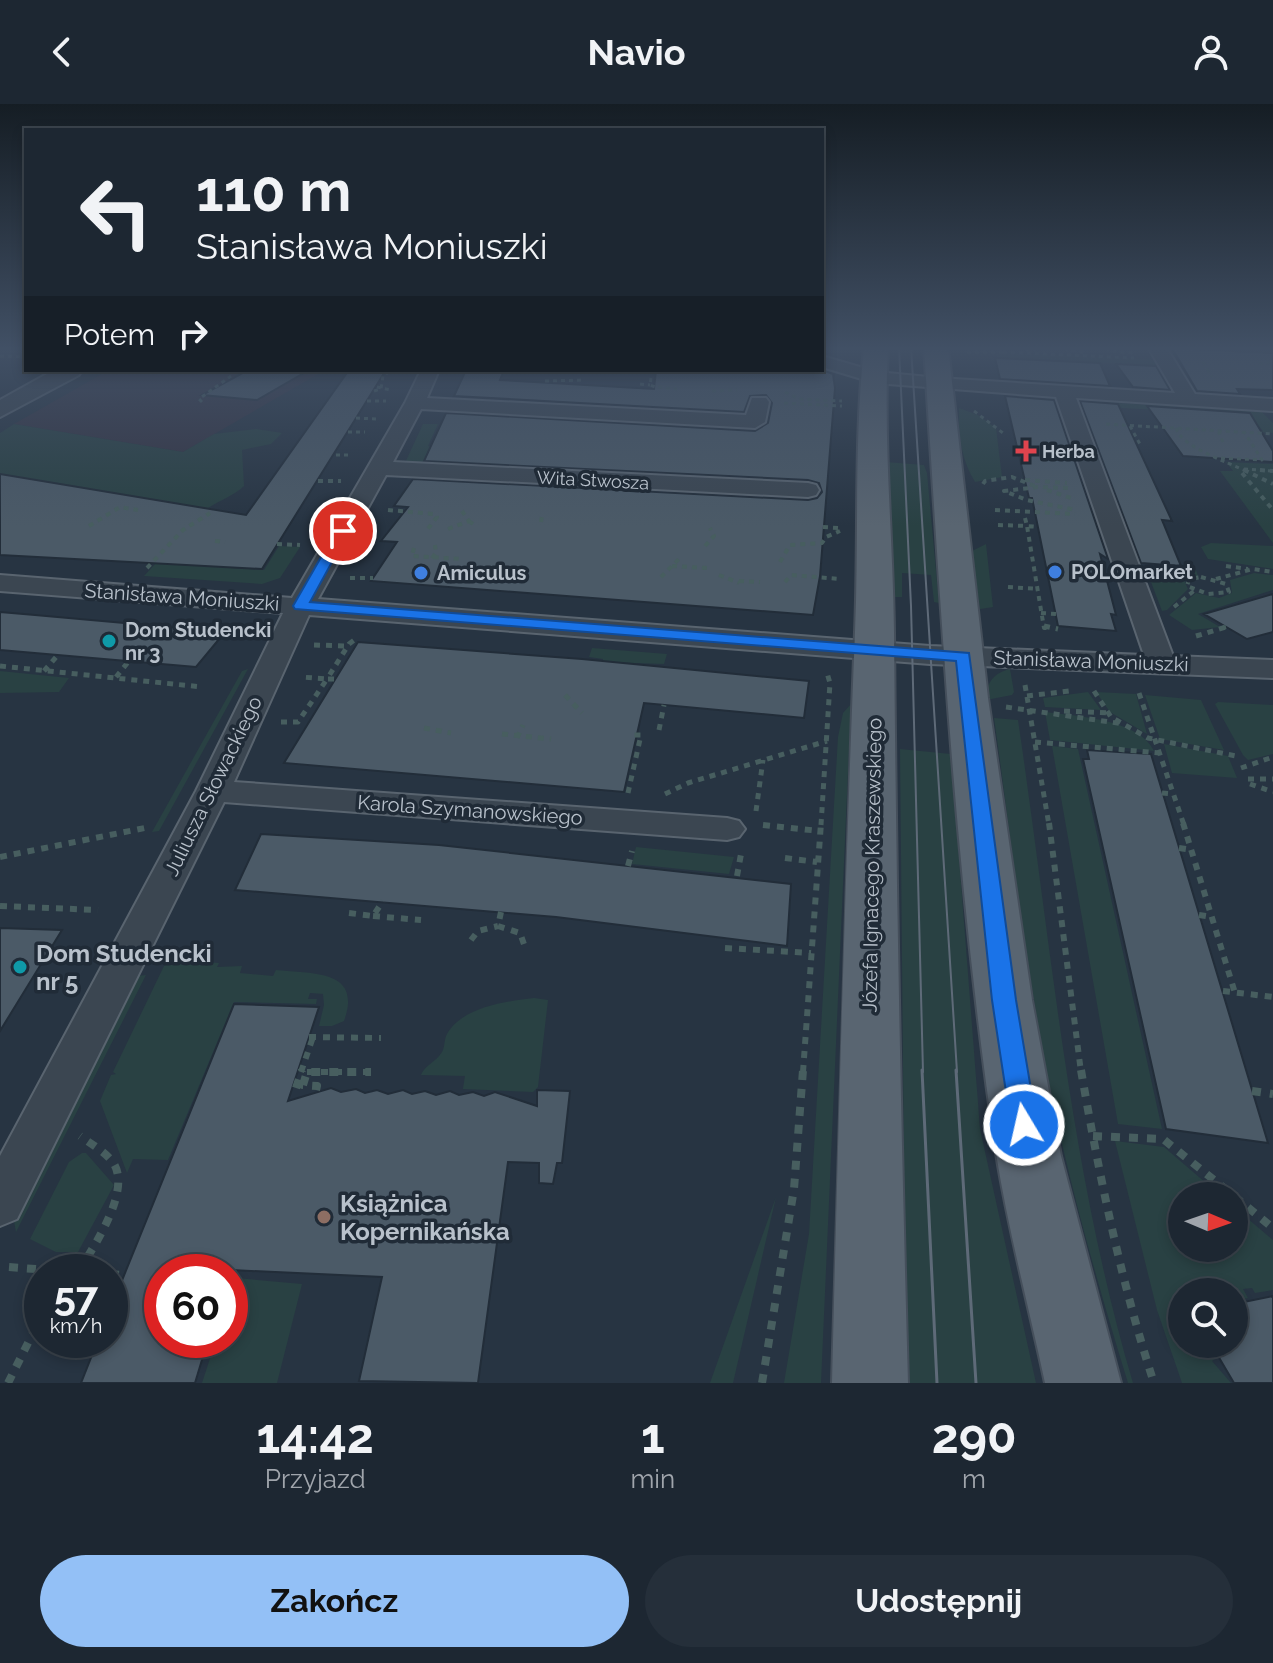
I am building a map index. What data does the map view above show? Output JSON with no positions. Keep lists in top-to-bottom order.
{
  "streets": {
    "main road": ["Józefa Ignacego Kraszewskiego"],
    "street": [
      "Wita Stwosza",
      "Stanisława Moniuszki",
      "Juliusza Słowackiego",
      "Karola Szymanowskiego"
    ]
  },
  "crossings": [
    ["Wita Stwosza", "Juliusza Słowackiego"],
    ["Stanisława Moniuszki", "Juliusza Słowackiego"],
    ["Stanisława Moniuszki", "Józefa Ignacego Kraszewskiego"],
    ["Juliusza Słowackiego", "Karola Szymanowskiego"]
  ],
  "places": {
    "health": ["Herba"],
    "other": [
      "POLOmarket",
      "Amiculus",
      "Dom Studencki nr 3",
      "Dom Studencki nr 5",
      "Książnica Kopernikańska"
    ]
  },
  "north": "right",
  "page": {
    "header": "Navio",
    "turn": ["110 m", "Stanisława Moniuszki"],
    "then": "Potem",
    "speed": "57 km/h",
    "limit": "60",
    "eta": [
      "14:42",
      "Przyjazd",
      "1",
      "min",
      "290",
      "m"
    ],
    "buttons": ["Zakończ", "Udostępnij"]
  }
}
